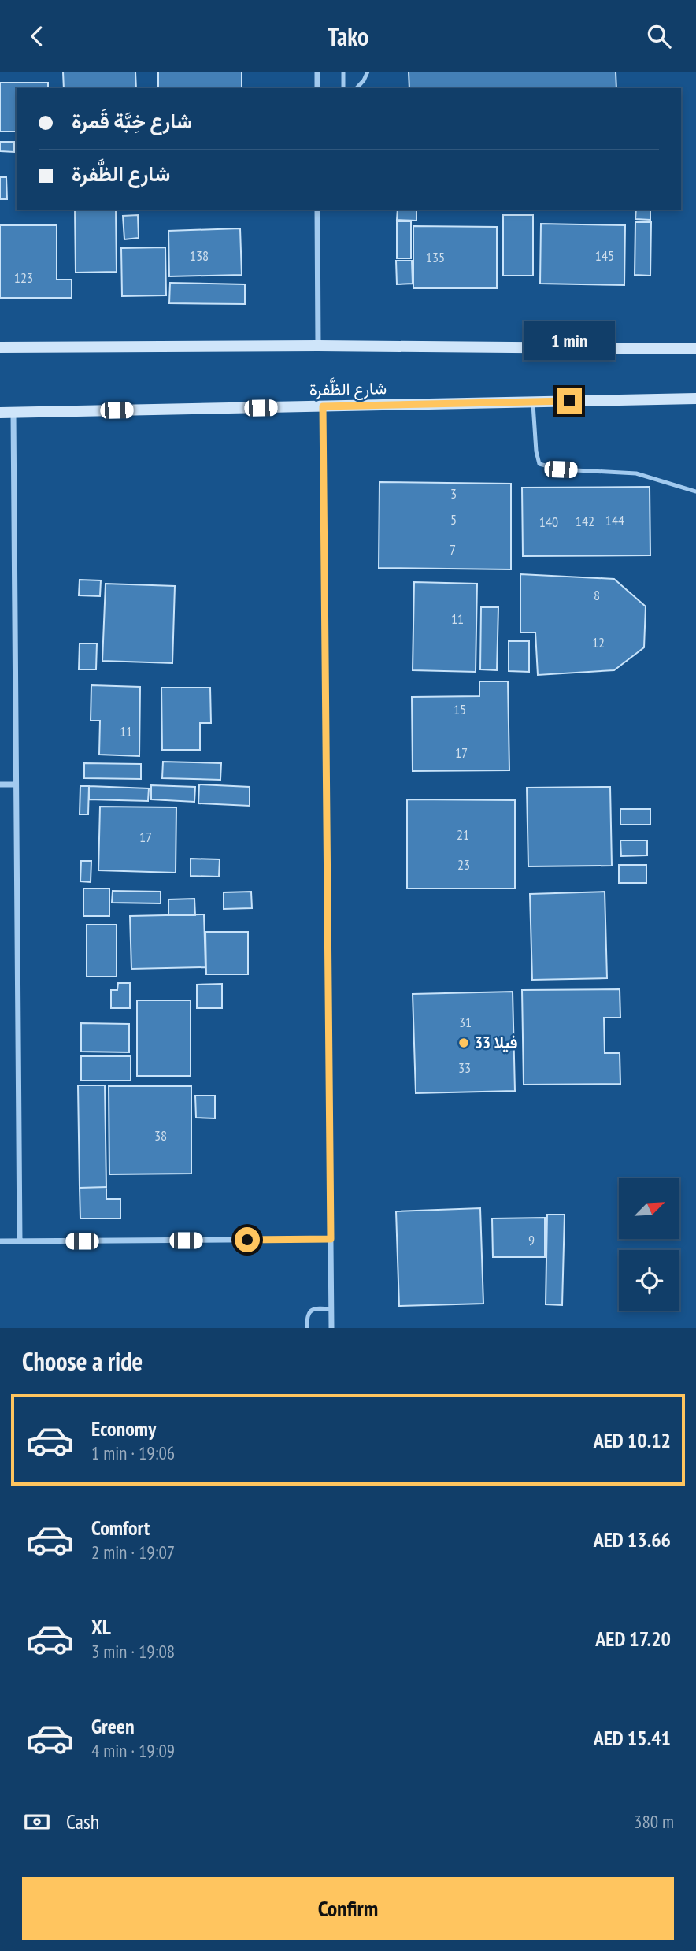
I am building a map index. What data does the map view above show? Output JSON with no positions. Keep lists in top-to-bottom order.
{
  "streets": {
    "main road": ["شارع الظَّفرة"]
  },
  "places": ["فيلا 33"],
  "house_numbers": [
    "138",
    "145",
    "135",
    "123",
    "3",
    "5",
    "144",
    "142",
    "140",
    "7",
    "8",
    "11",
    "12",
    "15",
    "11",
    "17",
    "21",
    "17",
    "23",
    "31",
    "33",
    "38",
    "9"
  ],
  "north": "top right",
  "page": {
    "header": "Tako",
    "banner": ["شارع خِبَّة قَمرة", "شارع الظَّفرة"],
    "bubble": "1 min",
    "heading": "Choose a ride",
    "list": [
      {
        "name": "Economy",
        "note": "1 min · 19:06",
        "value": "AED 10.12"
      },
      {
        "name": "Comfort",
        "note": "2 min · 19:07",
        "value": "AED 13.66"
      },
      {
        "name": "XL",
        "note": "3 min · 19:08",
        "value": "AED 17.20"
      },
      {
        "name": "Green",
        "note": "4 min · 19:09",
        "value": "AED 15.41"
      }
    ],
    "pay": ["Cash", "380 m"],
    "buttons": "Confirm"
  }
}
